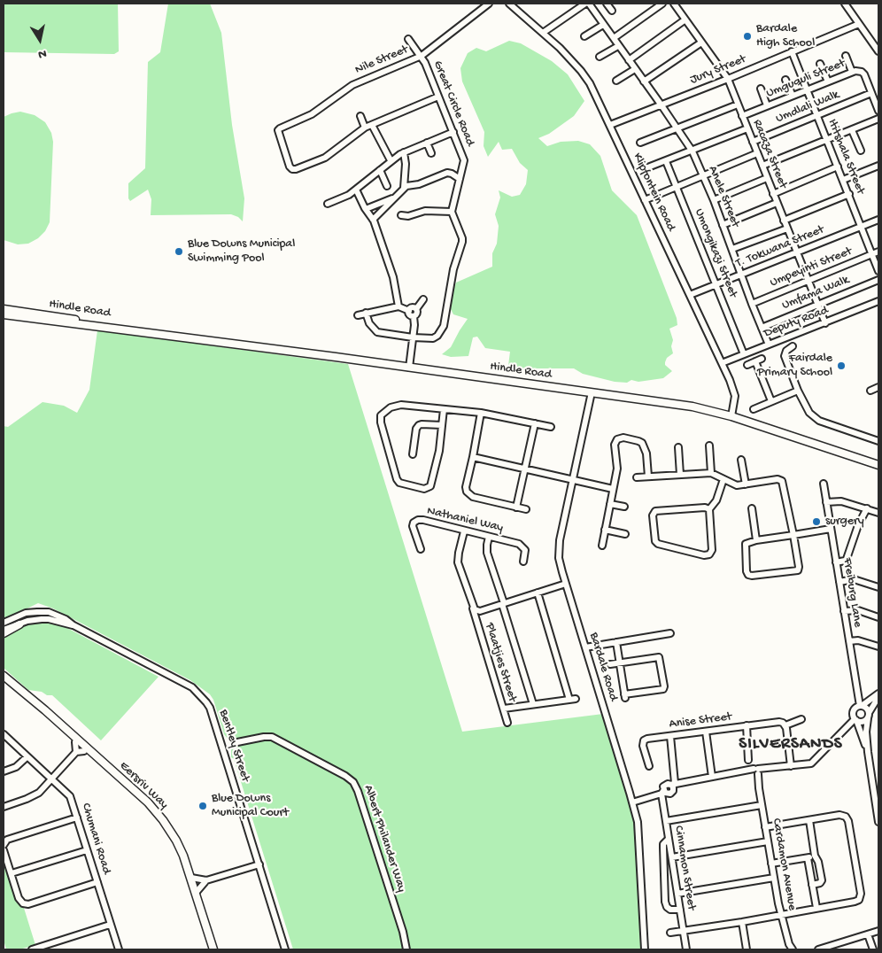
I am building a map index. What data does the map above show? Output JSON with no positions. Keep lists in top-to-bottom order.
{
  "streets": {
    "main road": ["Hindle Road", "Eersriv Way"],
    "street": [
      "Nile Street",
      "Jury Street",
      "Umguquli Street",
      "Great Circle Road",
      "Umdlali Walk",
      "Racaza Street",
      "Ititshala Street",
      "Klipfontein Road",
      "Anele Street",
      "T. Tokwana Street",
      "Umongikazi Street",
      "Umpeyinti Street",
      "Umfama Walk",
      "Deputy Road",
      "Nathaniel Way",
      "Freiburg Lane",
      "Plaatjies Street",
      "Bardale Road",
      "Anise Street",
      "Bentley Street",
      "Chumani Road",
      "Albert Philander Way",
      "Cardamon Avenue",
      "Cinnamon Street"
    ]
  },
  "crossings": [
    ["Nile Street", "Great Circle Road"],
    ["Jury Street", "Racaza Street"],
    ["Jury Street", "Ititshala Street"],
    ["Jury Street", "Klipfontein Road"],
    ["Jury Street", "Anele Street"],
    ["Umguquli Street", "Umdlali Walk"],
    ["Umguquli Street", "Racaza Street"],
    ["Umguquli Street", "Ititshala Street"],
    ["Umdlali Walk", "Racaza Street"],
    ["Umdlali Walk", "Ititshala Street"],
    ["Racaza Street", "T. Tokwana Street"],
    ["Racaza Street", "Umpeyinti Street"],
    ["Racaza Street", "Umfama Walk"],
    ["Racaza Street", "Deputy Road"],
    ["Ititshala Street", "T. Tokwana Street"],
    ["Ititshala Street", "Umpeyinti Street"],
    ["Klipfontein Road", "T. Tokwana Street"],
    ["Klipfontein Road", "Hindle Road"],
    ["Klipfontein Road", "Deputy Road"],
    ["Anele Street", "T. Tokwana Street"],
    ["Anele Street", "Umpeyinti Street"],
    ["Anele Street", "Umfama Walk"],
    ["Anele Street", "Deputy Road"],
    ["T. Tokwana Street", "Umongikazi Street"],
    ["Umongikazi Street", "Deputy Road"],
    ["Hindle Road", "Bardale Road"],
    ["Nathaniel Way", "Plaatjies Street"]
  ],
  "districts": ["SILVERSANDS"],
  "places": [
    "Bardale High School",
    "Blue Downs Municipal Swimming Pool",
    "Fairdale Primary School",
    "surgery",
    "Blue Downs Municipal Court"
  ],
  "north": "bottom"
}
